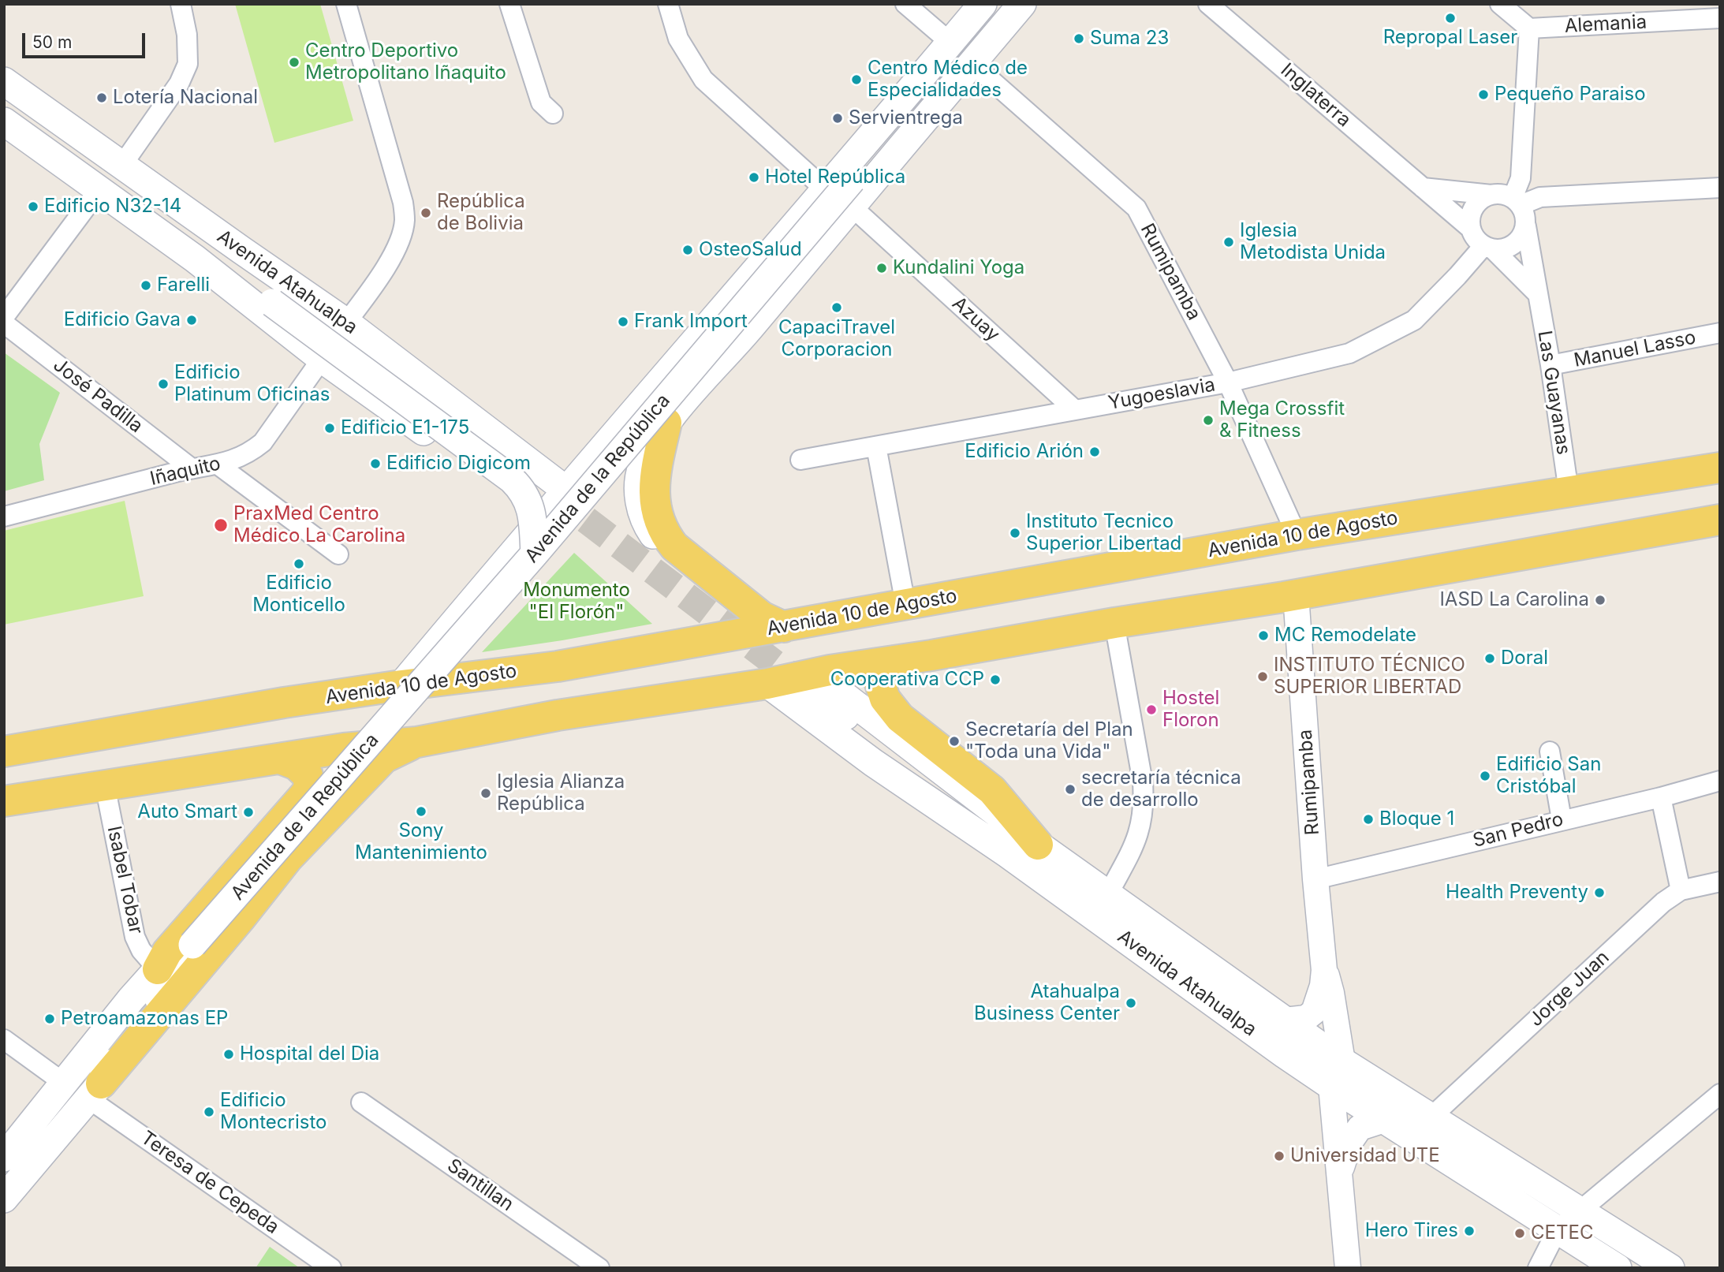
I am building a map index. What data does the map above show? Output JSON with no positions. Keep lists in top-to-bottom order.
{
  "streets": {
    "main road": ["Avenida Atahualpa", "Avenida de la República", "Avenida 10 de Agosto"],
    "street": [
      "Alemania",
      "Inglaterra",
      "Rumipamba",
      "Azuay",
      "Manuel Lasso",
      "Las Guayanas",
      "Yugoeslavia",
      "José Padilla",
      "Iñaquito",
      "San Pedro",
      "Isabel Tobar",
      "Jorge Juan",
      "Teresa de Cepeda",
      "Santillan"
    ]
  },
  "crossings": [
    ["Inglaterra", "Las Guayanas"],
    ["Inglaterra", "Yugoeslavia"],
    ["Rumipamba", "Avenida Atahualpa"],
    ["Rumipamba", "Yugoeslavia"],
    ["Rumipamba", "Avenida de la República"],
    ["Rumipamba", "Avenida 10 de Agosto"],
    ["Rumipamba", "San Pedro"],
    ["Avenida Atahualpa", "Iñaquito"],
    ["Avenida Atahualpa", "Avenida de la República"],
    ["Avenida Atahualpa", "Jorge Juan"],
    ["Azuay", "Yugoeslavia"],
    ["Azuay", "Avenida de la República"],
    ["Manuel Lasso", "Las Guayanas"],
    ["Las Guayanas", "Yugoeslavia"],
    ["Las Guayanas", "Avenida 10 de Agosto"],
    ["José Padilla", "Iñaquito"],
    ["Avenida de la República", "Avenida 10 de Agosto"],
    ["Avenida de la República", "Isabel Tobar"],
    ["Avenida de la República", "Teresa de Cepeda"]
  ],
  "parks": ["Monumento \"El Florón\""],
  "places": [
    "Repropal Laser",
    "Suma 23",
    "Centro Deportivo Metropolitano Iñaquito",
    "Centro Médico de Especialidades",
    "Pequeño Paraiso",
    "Lotería Nacional",
    "Servientrega",
    "Hotel República",
    "Edificio N32-14",
    "República de Bolivia",
    "Iglesia Metodista Unida",
    "OsteoSalud",
    "Kundalini Yoga",
    "Farelli",
    "CapaciTravel Corporacion",
    "Edificio Gava",
    "Frank Import",
    "Edificio Platinum Oficinas",
    "Mega Crossfit & Fitness",
    "Edificio E1-175",
    "Edificio Arión",
    "Edificio Digicom",
    "PraxMed Centro Médico La Carolina",
    "Instituto Tecnico Superior Libertad",
    "Edificio Monticello",
    "IASD La Carolina",
    "MC Remodelate",
    "Doral",
    "INSTITUTO TÉCNICO SUPERIOR LIBERTAD",
    "Cooperativa CCP",
    "Hostel Floron",
    "Secretaría del Plan \"Toda una Vida\"",
    "Edificio San Cristóbal",
    "secretaría técnica de desarrollo",
    "Iglesia Alianza República",
    "Sony Mantenimiento",
    "Auto Smart",
    "Bloque 1",
    "Health Preventy",
    "Atahualpa Business Center",
    "Petroamazonas EP",
    "Hospital del Dia",
    "Edificio Montecristo",
    "Universidad UTE",
    "Hero Tires",
    "CETEC"
  ],
  "scale_bar": "50 m"
}
